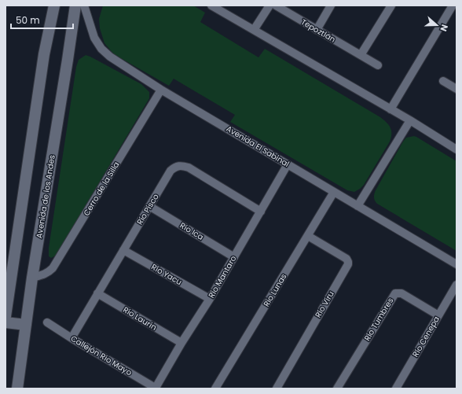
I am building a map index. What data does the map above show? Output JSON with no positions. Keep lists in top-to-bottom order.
{
  "streets": {
    "main road": ["Avenida de los Andes"],
    "street": [
      "Tepoztlán",
      "Avenida El Sabinal",
      "Cerro de la Silla",
      "Río Pisco",
      "Río Ica",
      "Río Yacu",
      "Río Mantaro",
      "Río Lunas",
      "Río Viru",
      "Río Laurín",
      "Río Tumbres",
      "Río Cenepa",
      "Callejón Río Mayo"
    ]
  },
  "crossings": [
    ["Avenida El Sabinal", "Cerro de la Silla"],
    ["Avenida El Sabinal", "Río Mantaro"],
    ["Avenida El Sabinal", "Río Lunas"],
    ["Cerro de la Silla", "Avenida de los Andes"],
    ["Río Pisco", "Río Ica"],
    ["Río Pisco", "Río Yacu"],
    ["Río Pisco", "Río Mantaro"],
    ["Río Pisco", "Río Laurín"],
    ["Río Pisco", "Callejón Río Mayo"],
    ["Río Ica", "Río Mantaro"],
    ["Río Yacu", "Río Mantaro"],
    ["Río Mantaro", "Río Laurín"],
    ["Río Mantaro", "Callejón Río Mayo"],
    ["Río Lunas", "Río Viru"],
    ["Río Tumbres", "Río Cenepa"]
  ],
  "scale_bar": "50 m",
  "north": "right"
}
